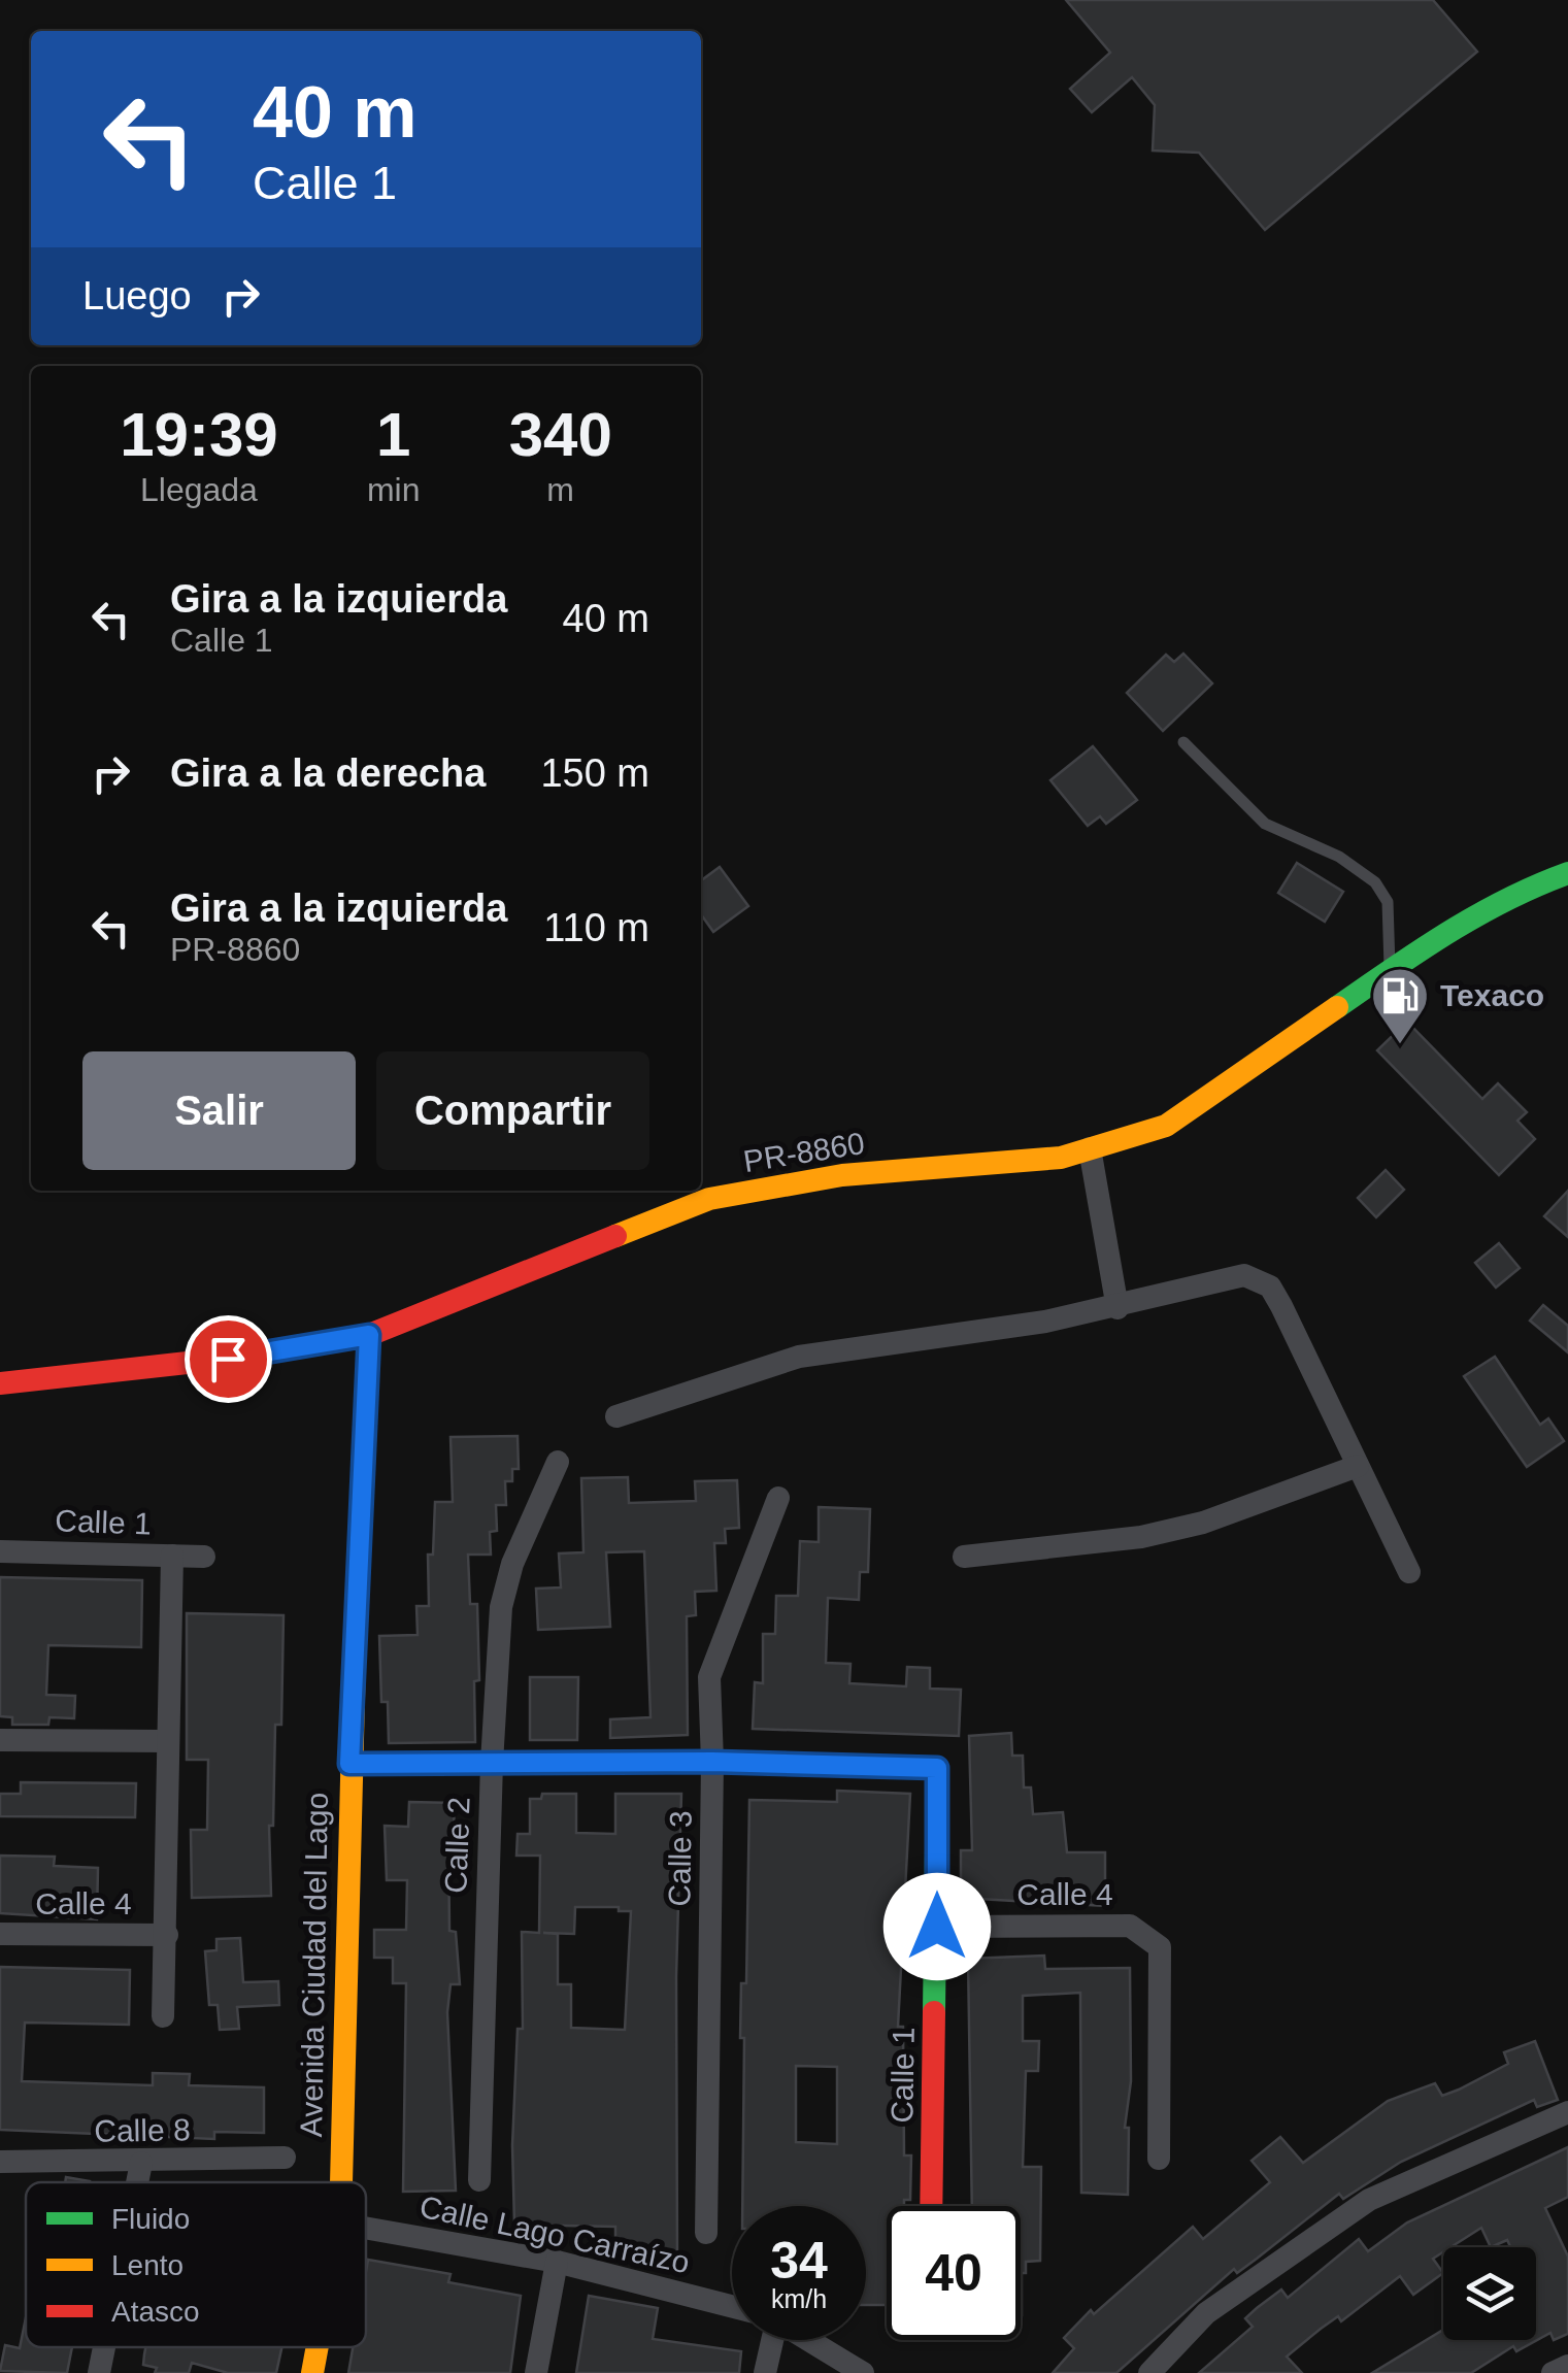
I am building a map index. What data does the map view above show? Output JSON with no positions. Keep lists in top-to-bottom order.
{
  "streets": {
    "street": [
      "PR-8860",
      "Calle 1",
      "Calle 2",
      "Calle 3",
      "Calle 4",
      "Avenida Ciudad del Lago",
      "Calle 8",
      "Calle Lago Carraízo"
    ]
  },
  "crossings": [
    ["PR-8860", "Avenida Ciudad del Lago"],
    ["Calle 1", "Calle 2"],
    ["Calle 1", "Calle 3"],
    ["Calle 1", "Calle 4"],
    ["Calle 1", "Avenida Ciudad del Lago"]
  ],
  "places": {
    "fuel station": ["Texaco"]
  },
  "legend": ["Fluido", "Lento", "Atasco"],
  "page": {
    "turn": ["40 m", "Calle 1"],
    "then": "Luego",
    "eta": [
      "19:39",
      "Llegada",
      "1",
      "min",
      "340",
      "m"
    ],
    "list": [
      {
        "name": "Gira a la izquierda",
        "note": "Calle 1",
        "value": "40 m"
      },
      {
        "name": "Gira a la derecha",
        "value": "150 m"
      },
      {
        "name": "Gira a la izquierda",
        "note": "PR-8860",
        "value": "110 m"
      }
    ],
    "buttons": ["Salir", "Compartir"],
    "speed": "34 km/h",
    "limit": "40"
  }
}
